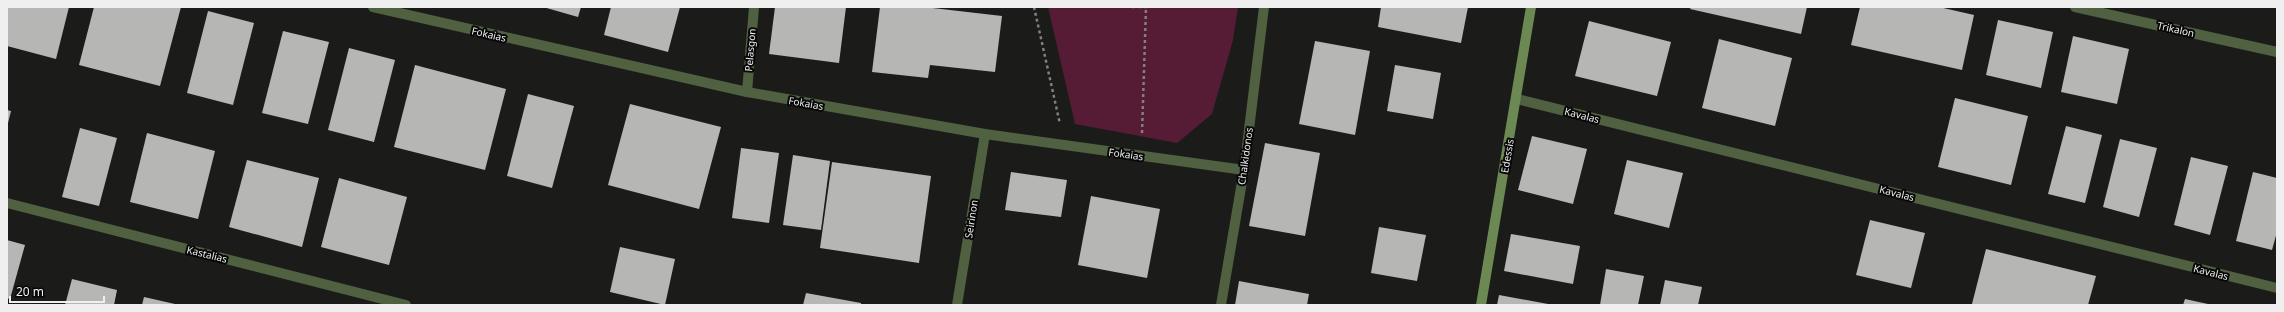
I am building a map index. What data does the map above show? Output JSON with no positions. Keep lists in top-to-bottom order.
{
  "streets": {
    "main road": ["Edessis"],
    "street": [
      "Trikalon",
      "Fokaias",
      "Pelasgon",
      "Kavalas",
      "Chalkidonos",
      "Seirinon",
      "Kastalias"
    ]
  },
  "crossings": [
    ["Fokaias", "Pelasgon"],
    ["Fokaias", "Chalkidonos"],
    ["Fokaias", "Seirinon"],
    ["Kavalas", "Edessis"]
  ],
  "scale_bar": "20 m"
}
